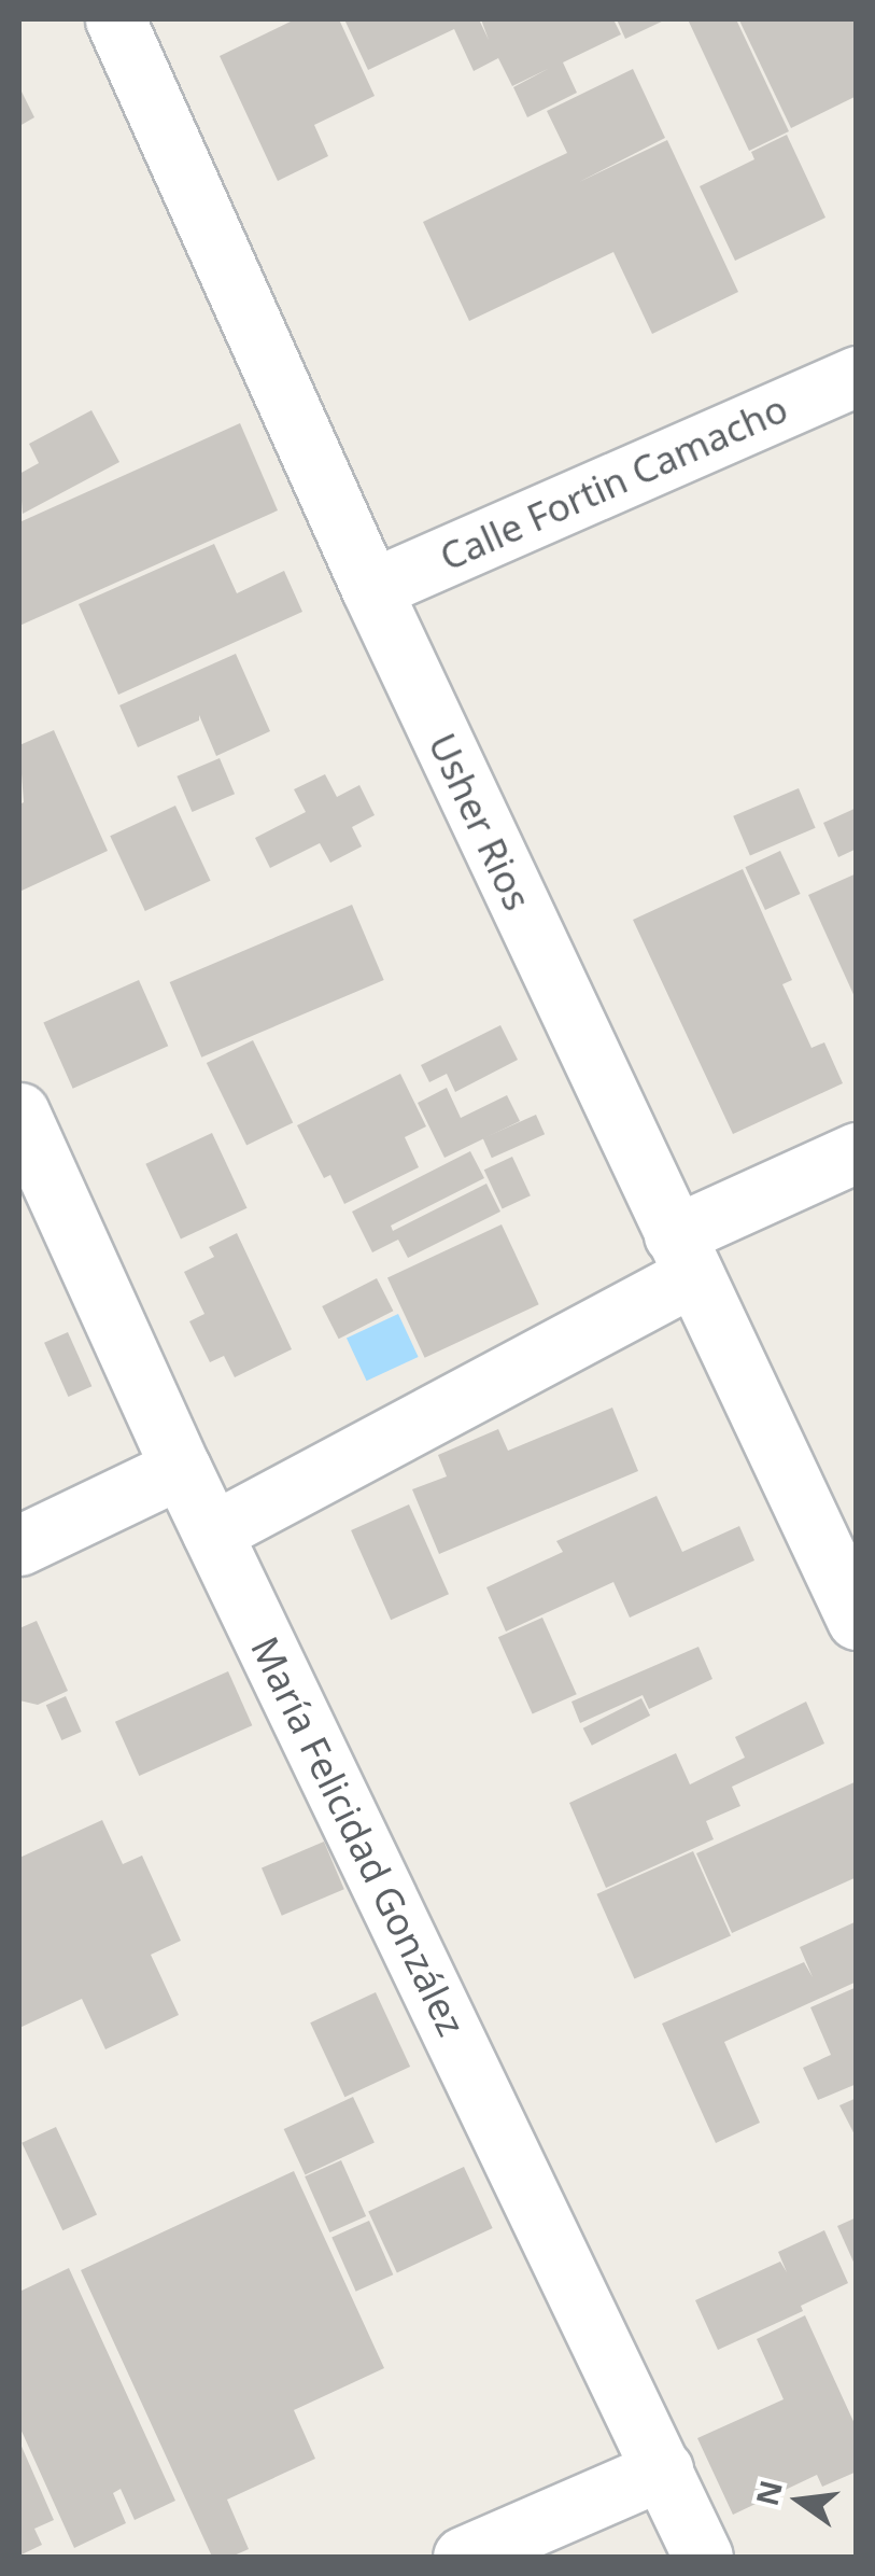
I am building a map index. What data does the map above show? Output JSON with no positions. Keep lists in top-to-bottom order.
{
  "streets": {
    "street": ["Calle Fortin Camacho", "Usher Rios", "María Felicidad González"]
  },
  "crossings": [
    ["Calle Fortin Camacho", "Usher Rios"]
  ],
  "north": "left"
}
